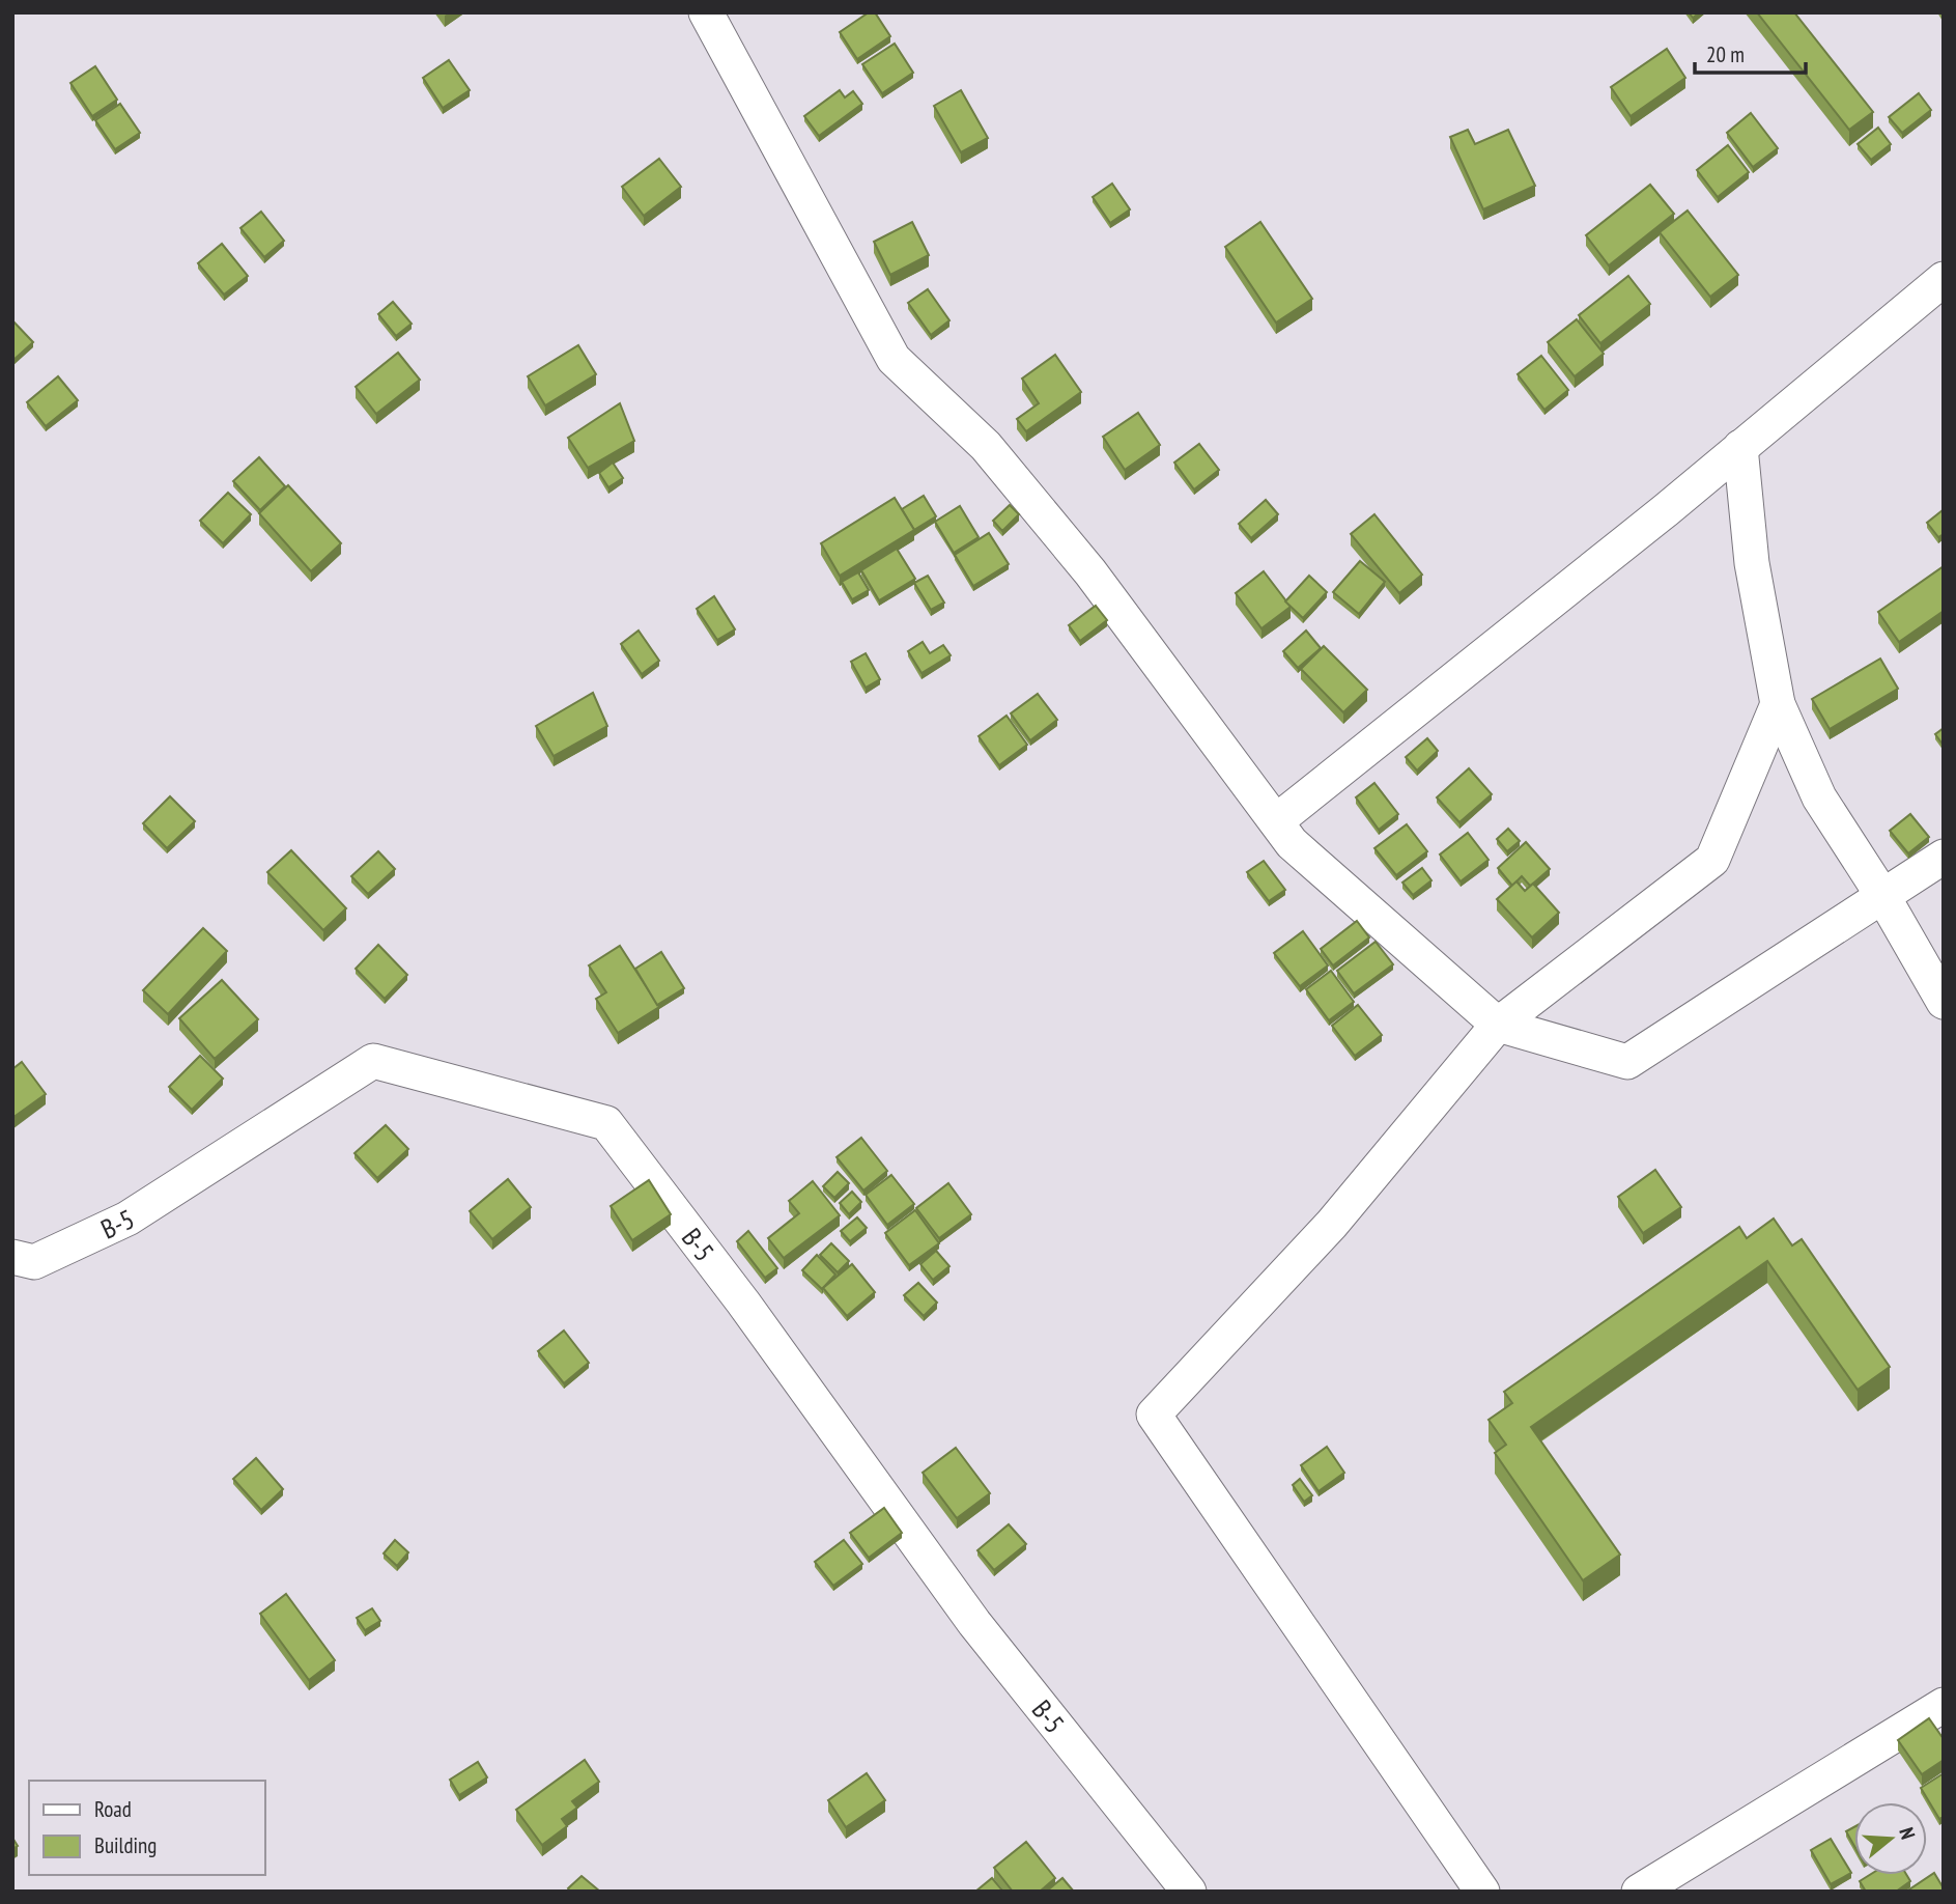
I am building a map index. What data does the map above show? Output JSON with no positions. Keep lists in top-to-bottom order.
{
  "streets": {
    "street": ["B-5"]
  },
  "legend": ["Road", "Building"],
  "scale_bar": "20 m",
  "north": "right"
}
